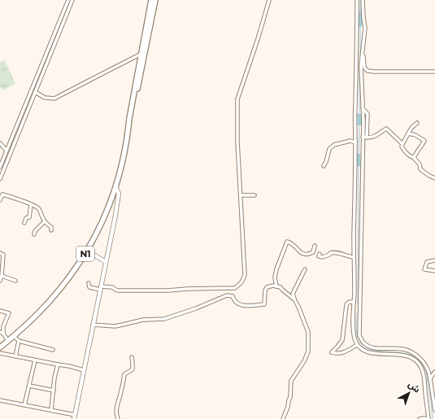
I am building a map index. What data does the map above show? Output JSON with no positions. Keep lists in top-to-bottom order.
{
  "streets": {
    "highway": ["N1"]
  },
  "north": "top right"
}
